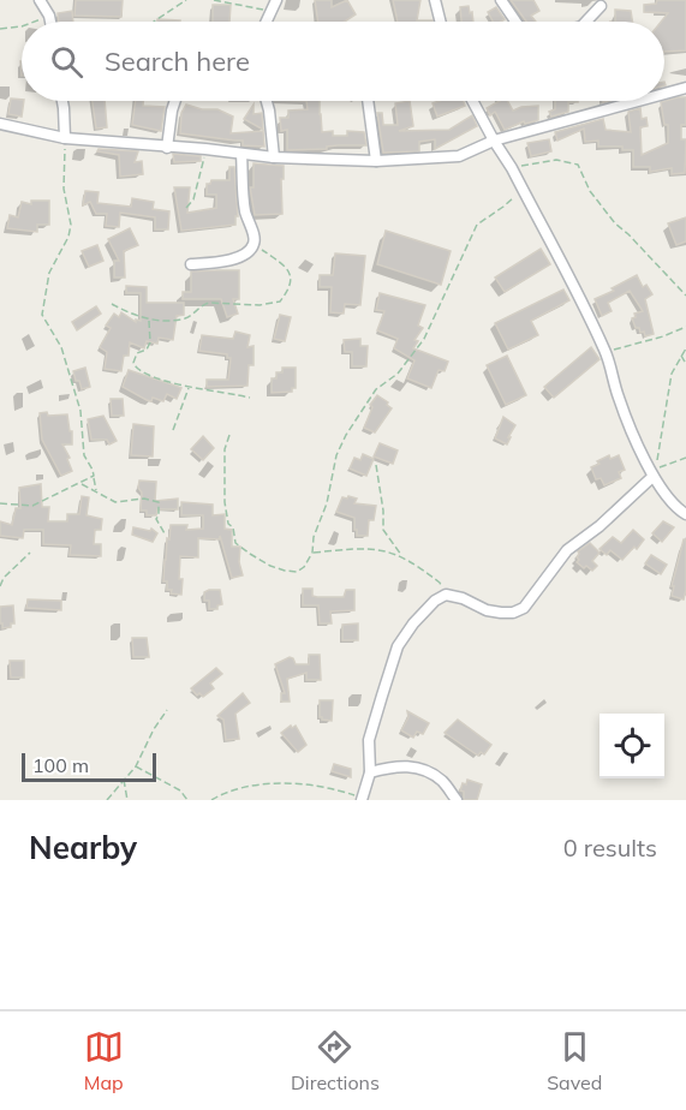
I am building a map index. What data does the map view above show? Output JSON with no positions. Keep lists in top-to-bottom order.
{
  "scale_bar": "100 m",
  "page": {
    "search": "Search here",
    "scale": "100 m",
    "heading": ["Nearby", "0 results"],
    "nav": ["Map", "Directions", "Saved"]
  }
}
